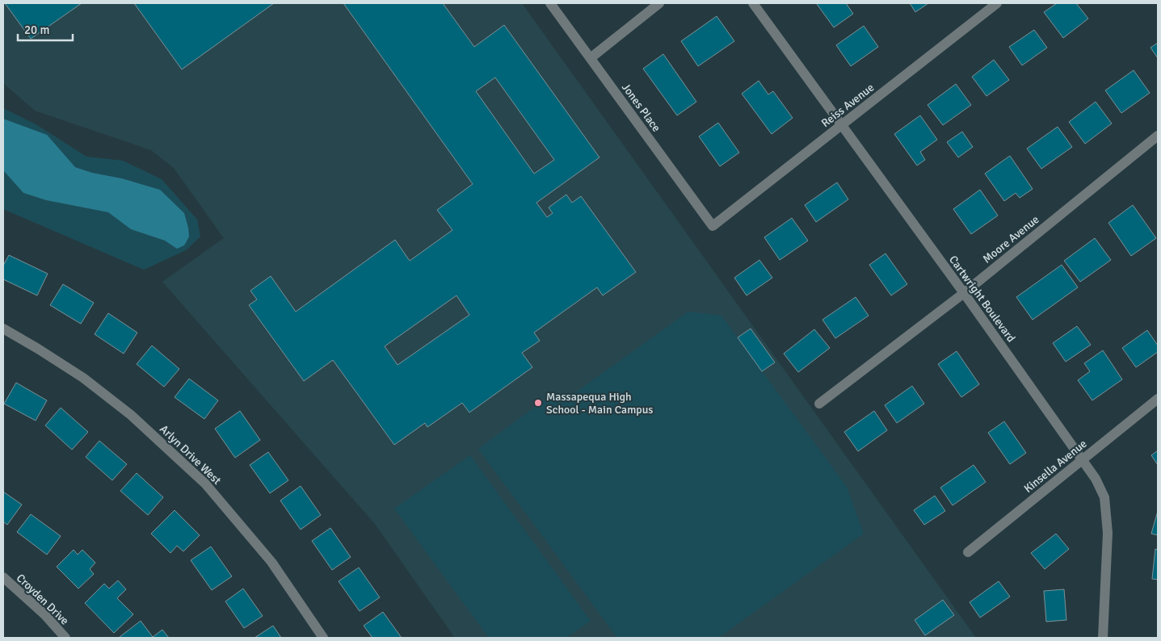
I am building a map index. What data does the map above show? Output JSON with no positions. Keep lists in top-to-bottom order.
{
  "streets": {
    "street": [
      "Reiss Avenue",
      "Jones Place",
      "Moore Avenue",
      "Cartwright Boulevard",
      "Arlyn Drive West",
      "Kinsella Avenue",
      "Croyden Drive"
    ]
  },
  "crossings": [
    ["Reiss Avenue", "Jones Place"],
    ["Reiss Avenue", "Cartwright Boulevard"],
    ["Moore Avenue", "Cartwright Boulevard"],
    ["Cartwright Boulevard", "Kinsella Avenue"]
  ],
  "places": ["Massapequa High School - Main Campus"],
  "scale_bar": "20 m"
}
